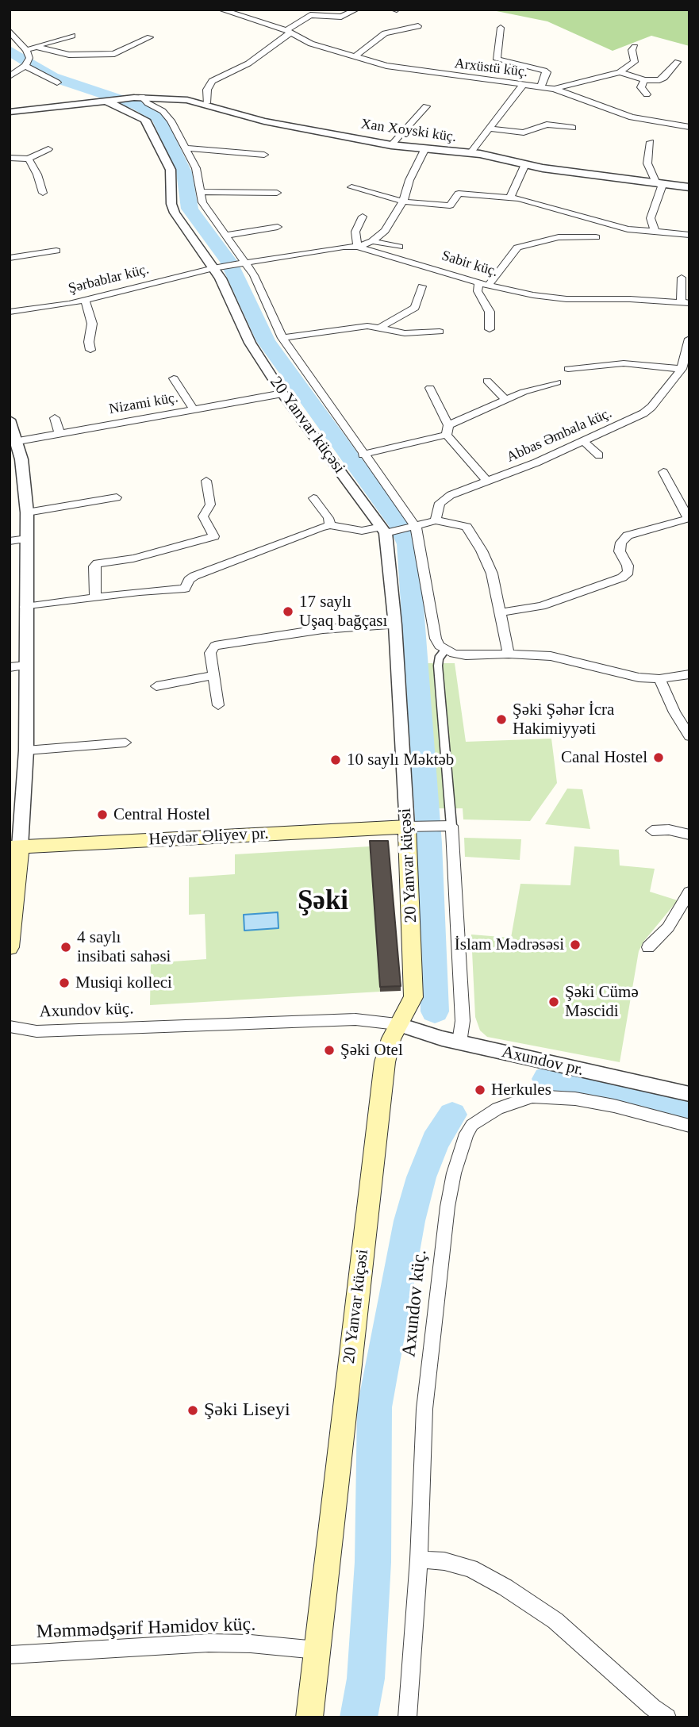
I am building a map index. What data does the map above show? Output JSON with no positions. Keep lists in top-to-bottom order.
{
  "streets": {
    "main road": ["20 Yanvar küçəsi", "Heydər Əliyev pr."],
    "street": [
      "Arxüstü küç.",
      "Xan Xoyski küç.",
      "Sabir küç.",
      "Şərbablar küç.",
      "Nizami küç.",
      "Abbas Əmbala küç.",
      "Axundov küç.",
      "Axundov pr.",
      "Məmmədşərif Həmidov küç."
    ]
  },
  "crossings": [
    ["Xan Xoyski küç.", "20 Yanvar küçəsi"],
    ["Sabir küç.", "Şərbablar küç."],
    ["Şərbablar küç.", "20 Yanvar küçəsi"],
    ["Nizami küç.", "20 Yanvar küçəsi"],
    ["20 Yanvar küçəsi", "Heydər Əliyev pr."],
    ["20 Yanvar küçəsi", "Axundov küç."],
    ["20 Yanvar küçəsi", "Axundov pr."],
    ["20 Yanvar küçəsi", "Məmmədşərif Həmidov küç."],
    ["Axundov küç.", "Axundov pr."]
  ],
  "districts": ["Şəki"],
  "places": [
    "17 saylı Uşaq bağçası",
    "Şəki Şəhər İcra Hakimiyyəti",
    "Canal Hostel",
    "10 saylı Məktəb",
    "Central Hostel",
    "İslam Mədrəsəsi",
    "4 saylı insibati sahəsi",
    "Musiqi kolleci",
    "Şəki Cümə Məscidi",
    "Şəki Otel",
    "Herkules",
    "Şəki Liseyi"
  ]
}
